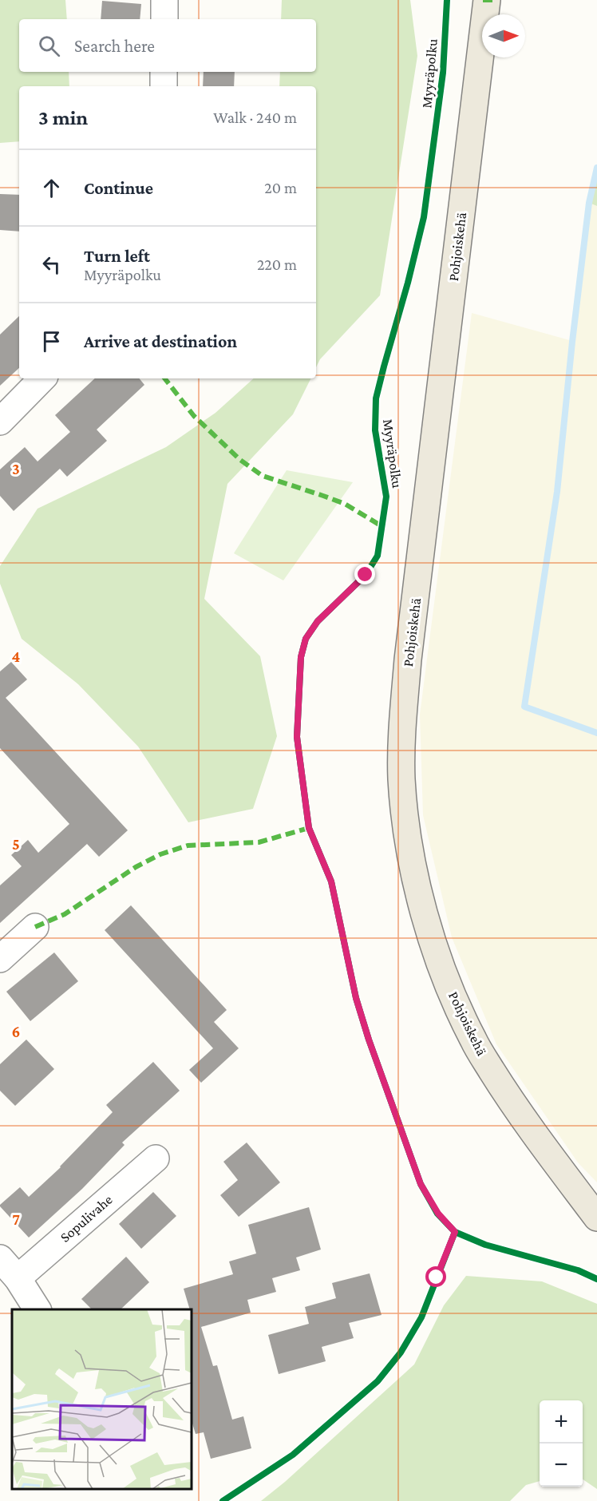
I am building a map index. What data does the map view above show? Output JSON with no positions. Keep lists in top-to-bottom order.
{
  "streets": {
    "main road": ["Pohjoiskehä"],
    "street": ["Sopulivahe"],
    "cycle path": ["Myyräpolku"]
  },
  "north": "right",
  "page": {
    "search": "Search here",
    "heading": ["3 min", "Walk · 240 m"],
    "list": [
      ["Continue", "20 m"],
      ["Turn left", "Myyräpolku", "220 m"],
      "Arrive at destination"
    ],
    "map_buttons": ["+", "−"]
  },
  "grid": {
    "rows": [
      "3",
      "4",
      "5",
      "6",
      "7"
    ]
  }
}
